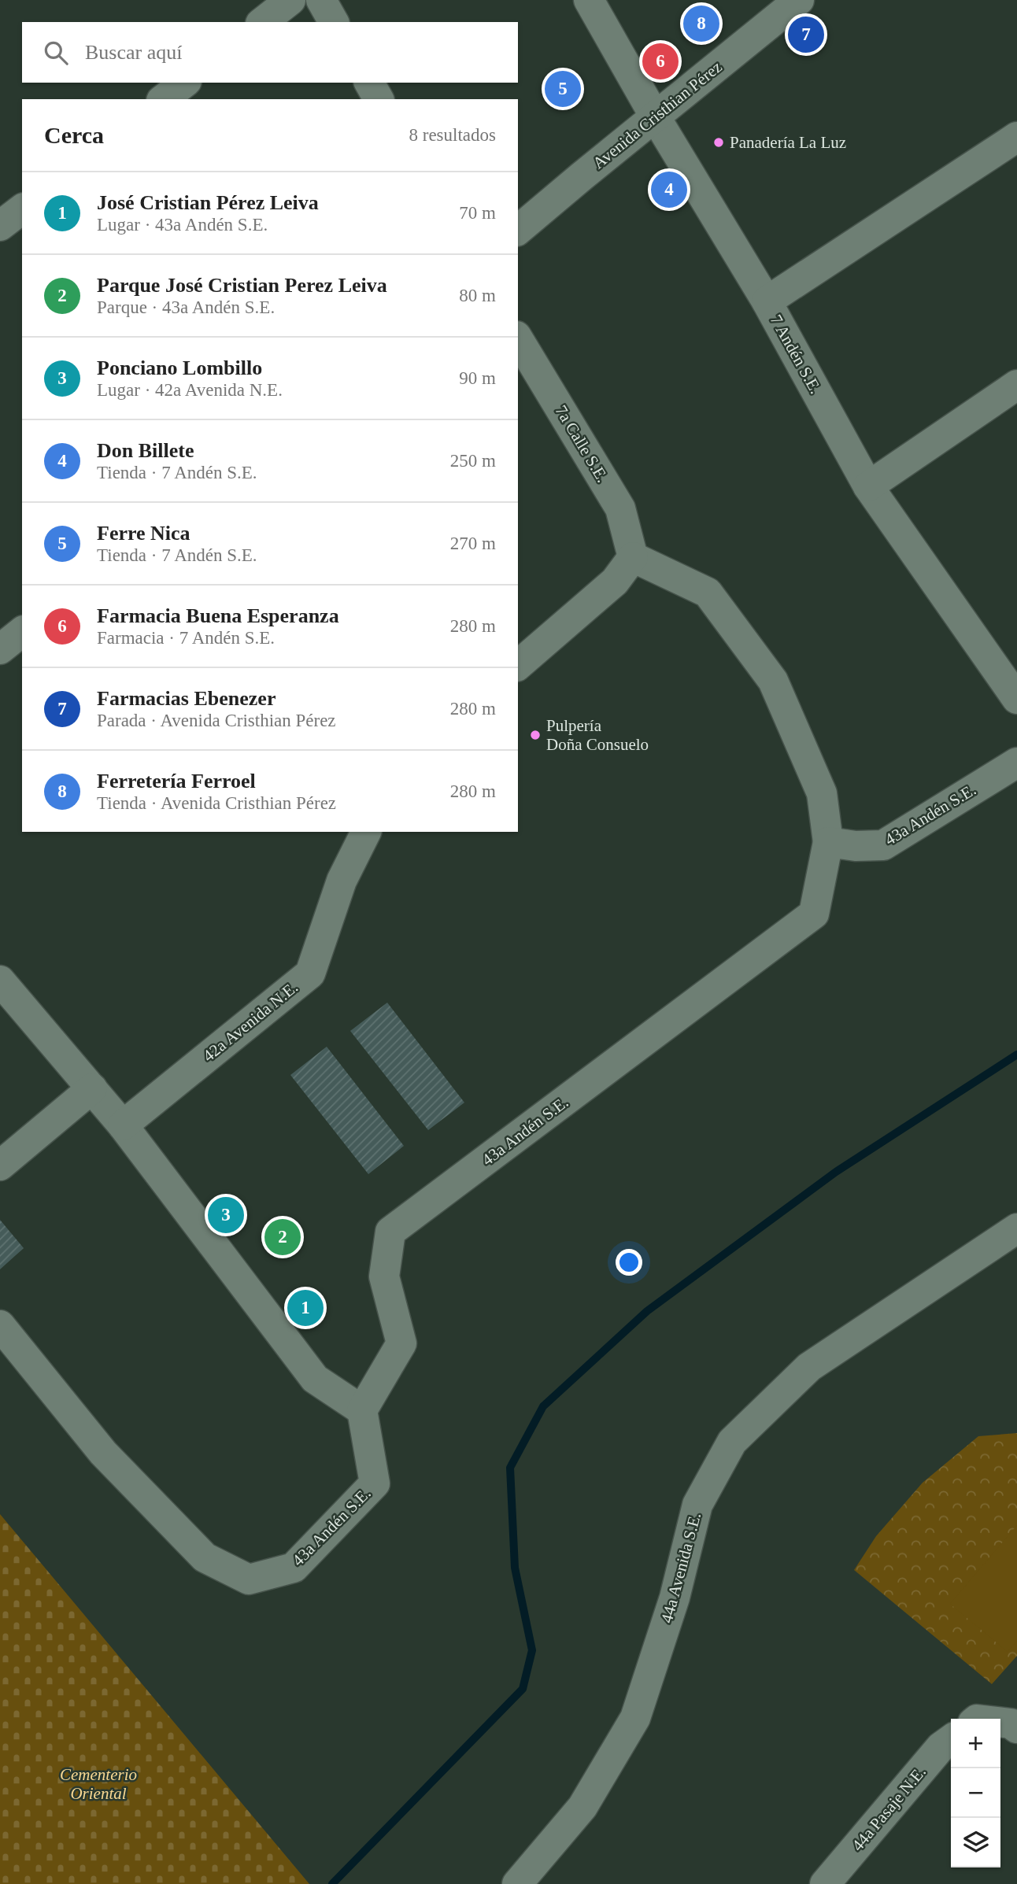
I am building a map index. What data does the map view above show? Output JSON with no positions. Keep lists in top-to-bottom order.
{
  "streets": {
    "street": [
      "Avenida Cristhian Pérez",
      "7 Andén S.E.",
      "7a Calle S.E.",
      "43a Andén S.E.",
      "42a Avenida N.E.",
      "44a Avenida S.E.",
      "44a Pasaje N.E."
    ]
  },
  "crossings": [
    ["Avenida Cristhian Pérez", "7 Andén S.E."]
  ],
  "parks": ["Cementerio Oriental"],
  "places": ["Panadería La Luz", "Pulpería Doña Consuelo"],
  "page": {
    "pins": [
      "8",
      "7",
      "6",
      "5",
      "4",
      "3",
      "2",
      "1"
    ],
    "search": "Buscar aquí",
    "heading": ["Cerca", "8 resultados"],
    "list": [
      {
        "mark": "1",
        "name": "José Cristian Pérez Leiva",
        "note": "Lugar · 43a Andén S.E.",
        "value": "70 m"
      },
      {
        "mark": "2",
        "name": "Parque José Cristian Perez Leiva",
        "note": "Parque · 43a Andén S.E.",
        "value": "80 m"
      },
      {
        "mark": "3",
        "name": "Ponciano Lombillo",
        "note": "Lugar · 42a Avenida N.E.",
        "value": "90 m"
      },
      {
        "mark": "4",
        "name": "Don Billete",
        "note": "Tienda · 7 Andén S.E.",
        "value": "250 m"
      },
      {
        "mark": "5",
        "name": "Ferre Nica",
        "note": "Tienda · 7 Andén S.E.",
        "value": "270 m"
      },
      {
        "mark": "6",
        "name": "Farmacia Buena Esperanza",
        "note": "Farmacia · 7 Andén S.E.",
        "value": "280 m"
      },
      {
        "mark": "7",
        "name": "Farmacias Ebenezer",
        "note": "Parada · Avenida Cristhian Pérez",
        "value": "280 m"
      },
      {
        "mark": "8",
        "name": "Ferretería Ferroel",
        "note": "Tienda · Avenida Cristhian Pérez",
        "value": "280 m"
      }
    ],
    "map_buttons": ["+", "−"]
  }
}
